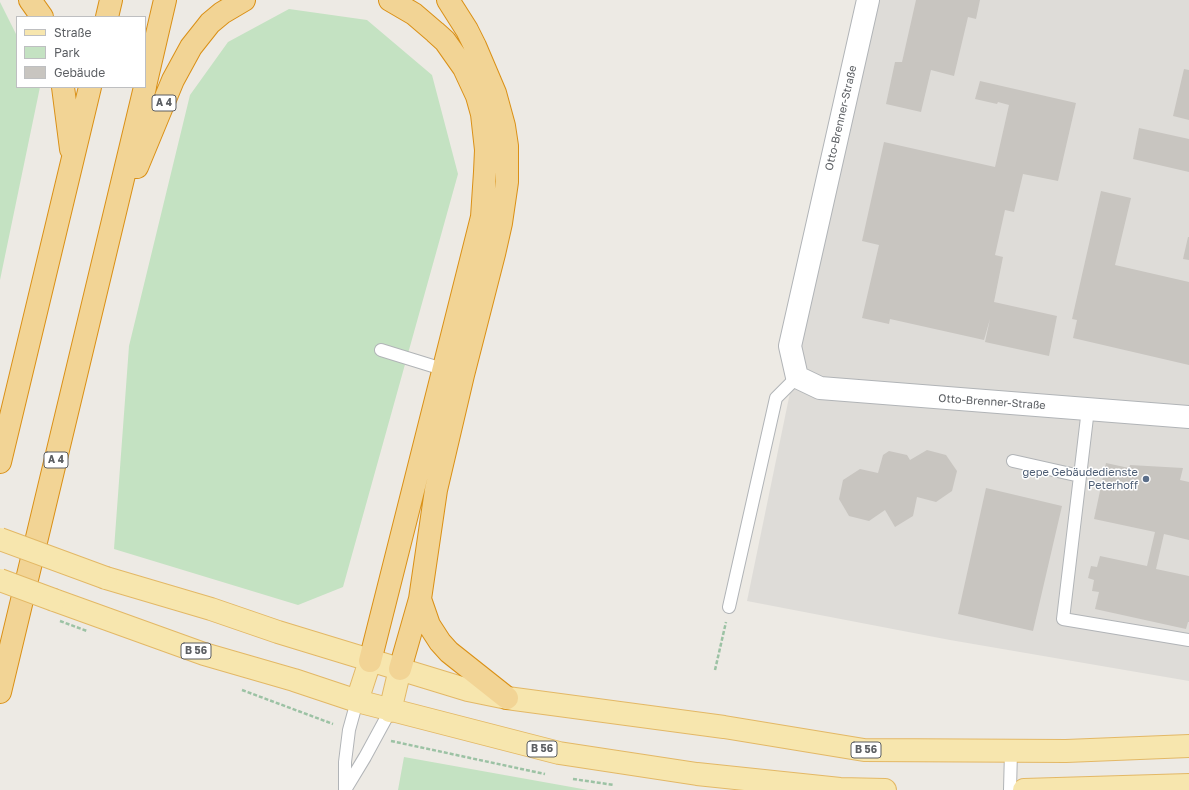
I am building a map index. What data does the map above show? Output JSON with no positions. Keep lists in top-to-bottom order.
{
  "streets": {
    "highway": ["A 4"],
    "main road": ["B 56"],
    "street": ["Otto-Brenner-Straße"]
  },
  "places": ["gepe Gebäudedienste Peterhoff"],
  "legend": ["Straße", "Park", "Gebäude"]
}
